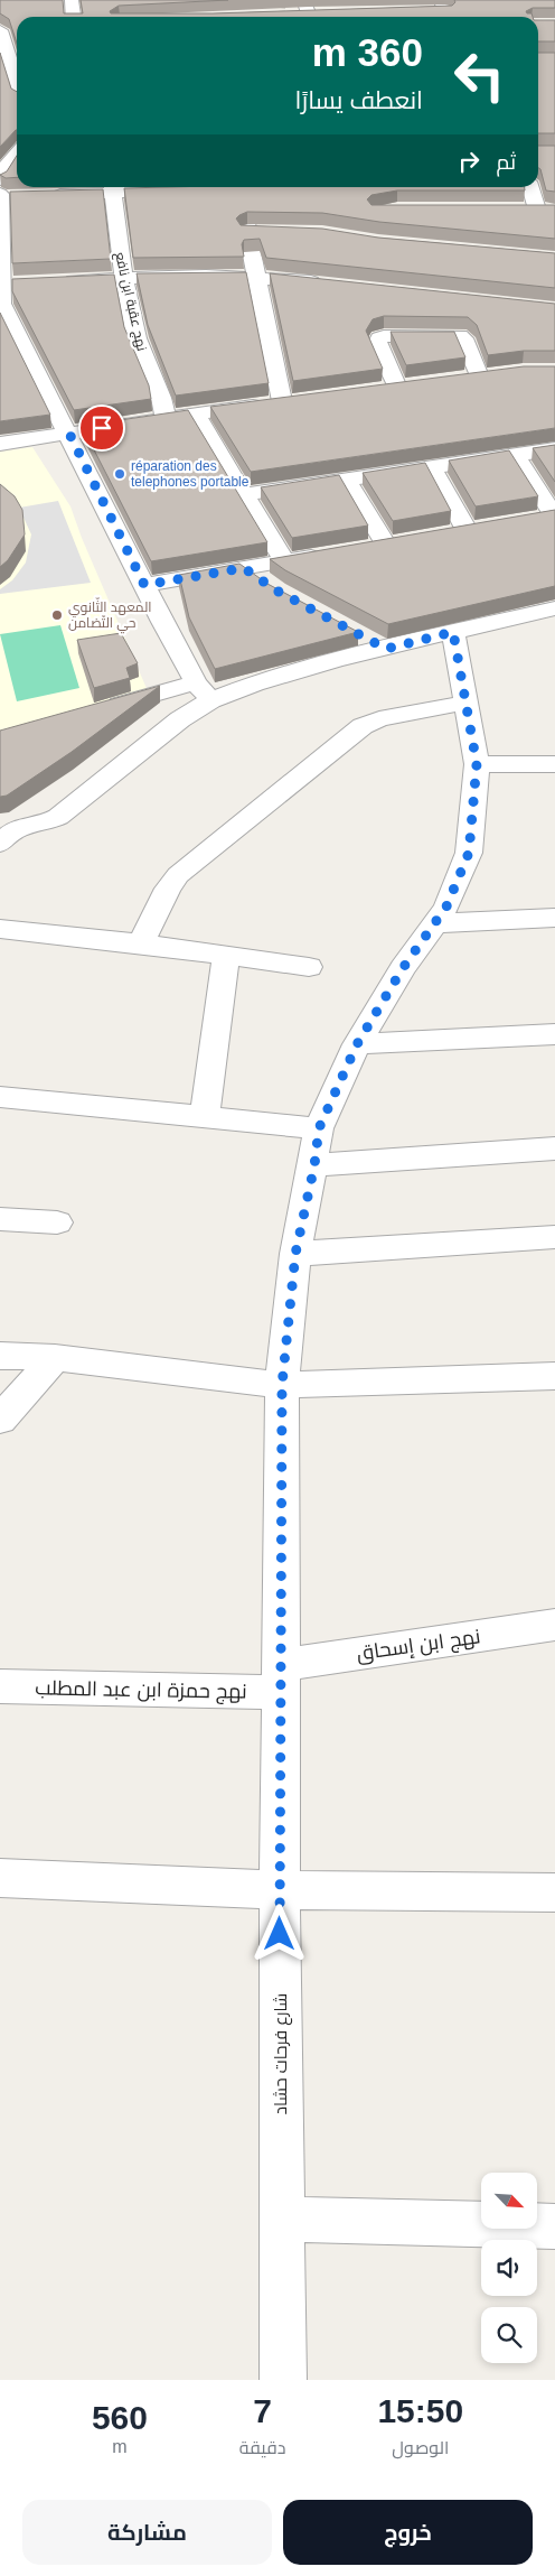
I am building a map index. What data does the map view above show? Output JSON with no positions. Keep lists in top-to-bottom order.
{
  "streets": {
    "street": [
      "نهج عقبة ابن نافع",
      "نهج ابن إسحاق",
      "نهج حمزة ابن عبد المطلب",
      "شارع فرحات حشاد"
    ]
  },
  "crossings": [
    ["نهج ابن إسحاق", "نهج حمزة ابن عبد المطلب"],
    ["نهج ابن إسحاق", "شارع فرحات حشاد"],
    ["نهج حمزة ابن عبد المطلب", "شارع فرحات حشاد"]
  ],
  "places": ["réparation des telephones portable", "المعهد الثّانوي حي التّضامن"],
  "north": "bottom right",
  "page": {
    "turn": ["360 m", "انعطف يسارًا"],
    "then": "ثم",
    "eta": [
      "15:50",
      "الوصول",
      "7",
      "دقيقة",
      "560",
      "m"
    ],
    "buttons": ["خروج", "مشاركة"]
  }
}
